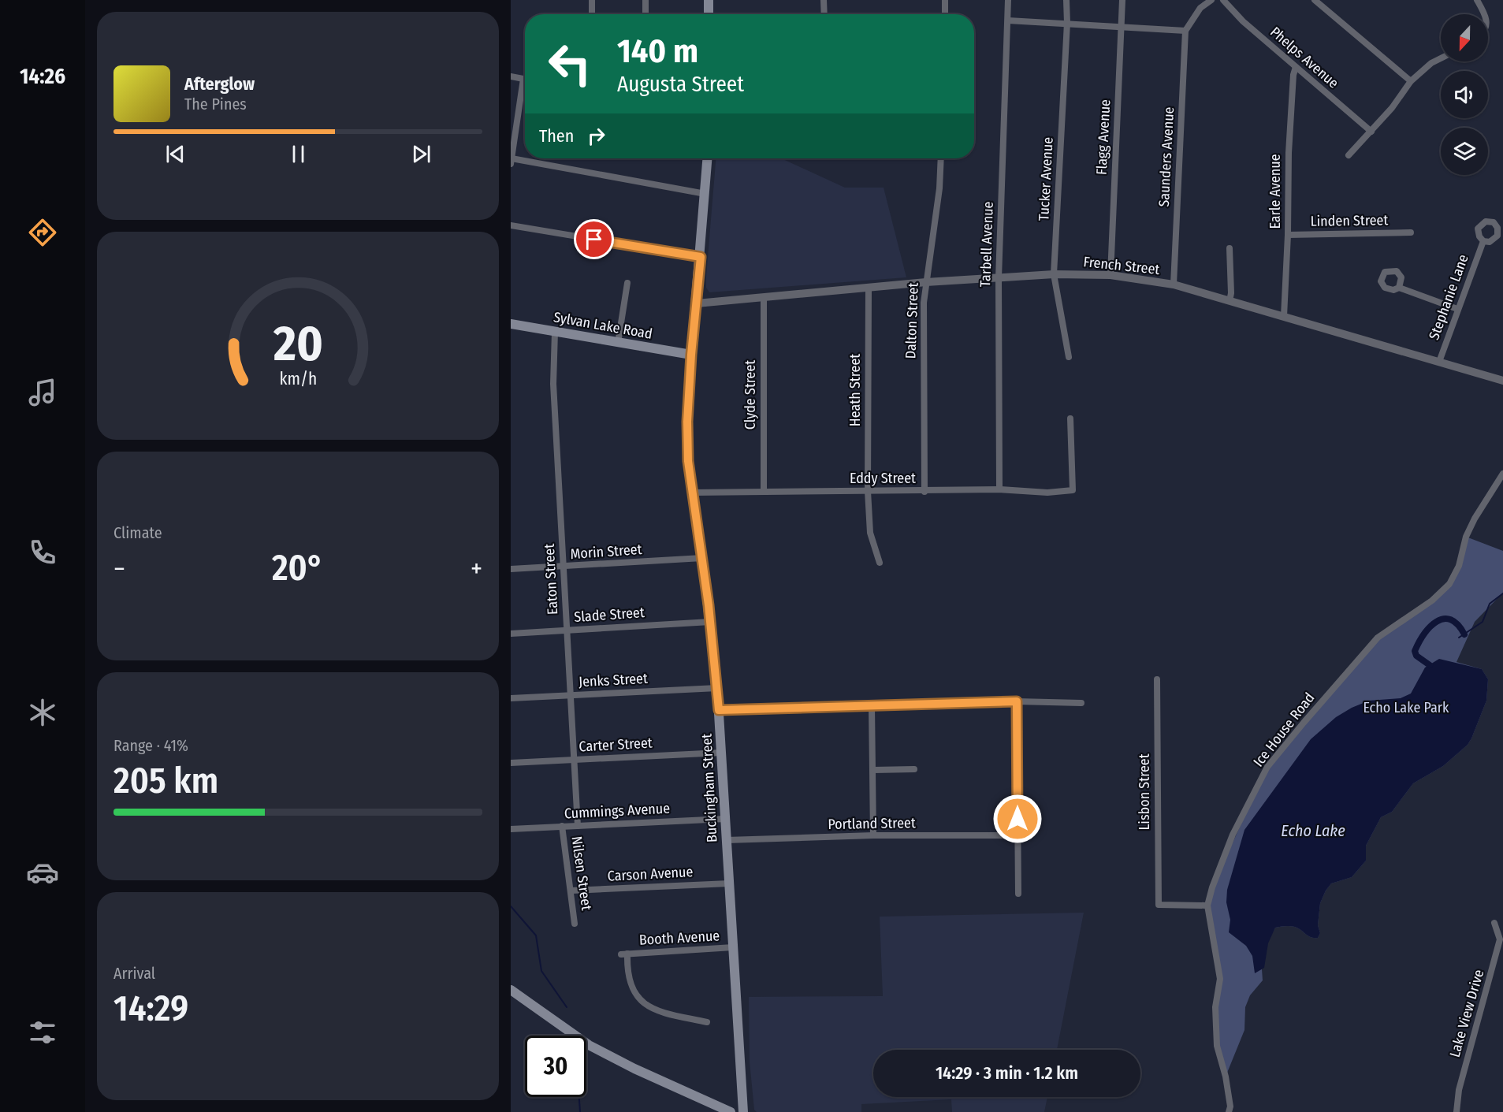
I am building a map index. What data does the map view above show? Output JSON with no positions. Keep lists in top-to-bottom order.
{
  "streets": {
    "main road": ["Sylvan Lake Road", "Buckingham Street"],
    "street": [
      "Phelps Avenue",
      "Flagg Avenue",
      "Saunders Avenue",
      "Tucker Avenue",
      "Earle Avenue",
      "Linden Street",
      "Tarbell Avenue",
      "French Street",
      "Stephanie Lane",
      "Dalton Street",
      "Heath Street",
      "Clyde Street",
      "Eddy Street",
      "Morin Street",
      "Eaton Street",
      "Slade Street",
      "Jenks Street",
      "Ice House Road",
      "Carter Street",
      "Lisbon Street",
      "Cummings Avenue",
      "Portland Street",
      "Nilsen Street",
      "Carson Avenue",
      "Booth Avenue",
      "Lake View Drive"
    ]
  },
  "crossings": [
    ["Phelps Avenue", "Earle Avenue"],
    ["Flagg Avenue", "French Street"],
    ["Saunders Avenue", "French Street"],
    ["Tucker Avenue", "French Street"],
    ["Earle Avenue", "Linden Street"],
    ["Earle Avenue", "French Street"],
    ["Tarbell Avenue", "French Street"],
    ["Tarbell Avenue", "Eddy Street"],
    ["French Street", "Stephanie Lane"],
    ["French Street", "Dalton Street"],
    ["French Street", "Heath Street"],
    ["French Street", "Clyde Street"],
    ["French Street", "Buckingham Street"],
    ["Dalton Street", "Eddy Street"],
    ["Sylvan Lake Road", "Eaton Street"],
    ["Sylvan Lake Road", "Buckingham Street"],
    ["Heath Street", "Eddy Street"],
    ["Clyde Street", "Eddy Street"],
    ["Eddy Street", "Buckingham Street"],
    ["Morin Street", "Eaton Street"],
    ["Morin Street", "Buckingham Street"],
    ["Eaton Street", "Slade Street"],
    ["Eaton Street", "Jenks Street"],
    ["Eaton Street", "Carter Street"],
    ["Eaton Street", "Cummings Avenue"],
    ["Slade Street", "Buckingham Street"],
    ["Jenks Street", "Buckingham Street"],
    ["Ice House Road", "Lisbon Street"],
    ["Carter Street", "Buckingham Street"],
    ["Buckingham Street", "Cummings Avenue"],
    ["Buckingham Street", "Portland Street"],
    ["Buckingham Street", "Carson Avenue"],
    ["Buckingham Street", "Booth Avenue"],
    ["Cummings Avenue", "Nilsen Street"],
    ["Nilsen Street", "Carson Avenue"]
  ],
  "water": ["Echo Lake"],
  "parks": ["Echo Lake Park"],
  "north": "bottom",
  "page": {
    "tabs": "14:26",
    "turn": ["140 m", "Augusta Street"],
    "song": ["Afterglow", "The Pines"],
    "then": "Then",
    "tile": [
      "Climate",
      ["Range · 41%", "205 km"],
      ["Arrival", "14:29"]
    ],
    "heat": ["−", "20°", "+"],
    "limit": "30",
    "trip": "14:29 · 3 min · 1.2 km",
    "gauge": ["20", "km/h"]
  }
}
